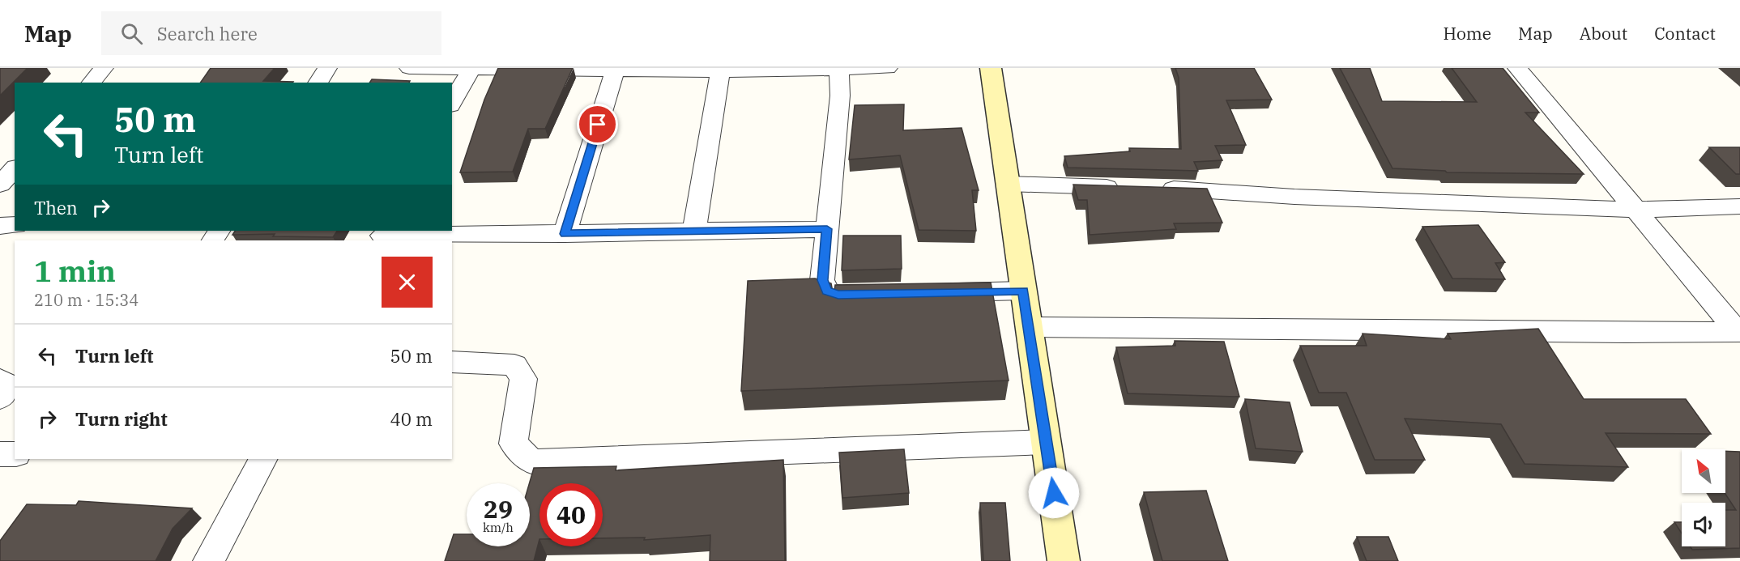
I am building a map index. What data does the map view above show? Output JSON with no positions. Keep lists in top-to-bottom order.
{
  "north": "top left",
  "page": {
    "header": "Map",
    "search": "Search here",
    "nav": [
      "Home",
      "Map",
      "About",
      "Contact"
    ],
    "turn": ["50 m", "Turn left"],
    "then": "Then",
    "heading": ["1 min", "210 m · 15:34"],
    "list": [
      {
        "name": "Turn left",
        "value": "50 m"
      },
      {
        "name": "Turn right",
        "value": "40 m"
      }
    ],
    "speed": "29 km/h",
    "limit": "40"
  }
}
